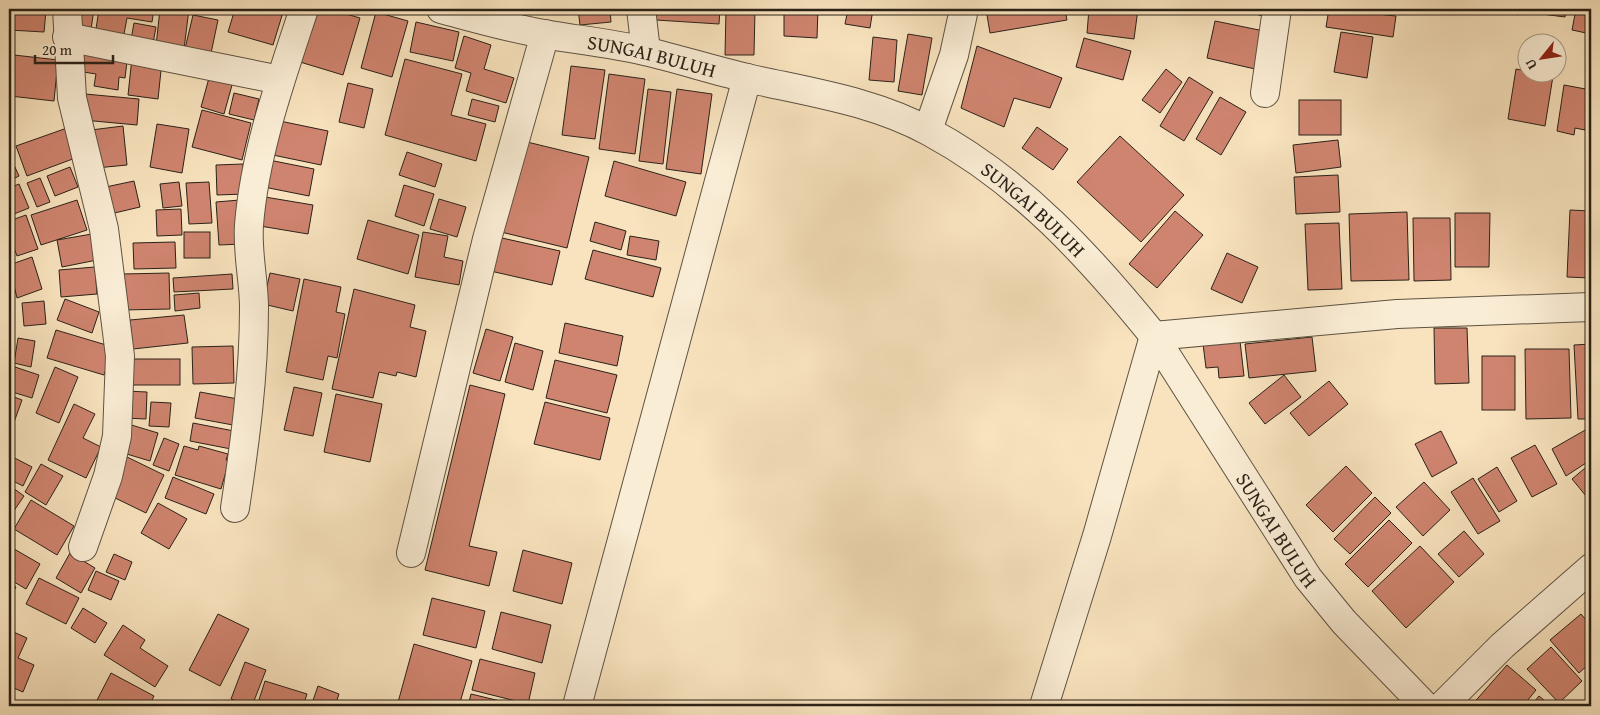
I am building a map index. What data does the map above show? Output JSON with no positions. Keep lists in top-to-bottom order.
{
  "streets": {
    "street": ["SUNGAI BULUH"]
  },
  "scale_bar": "20 m",
  "north": "bottom left"
}
